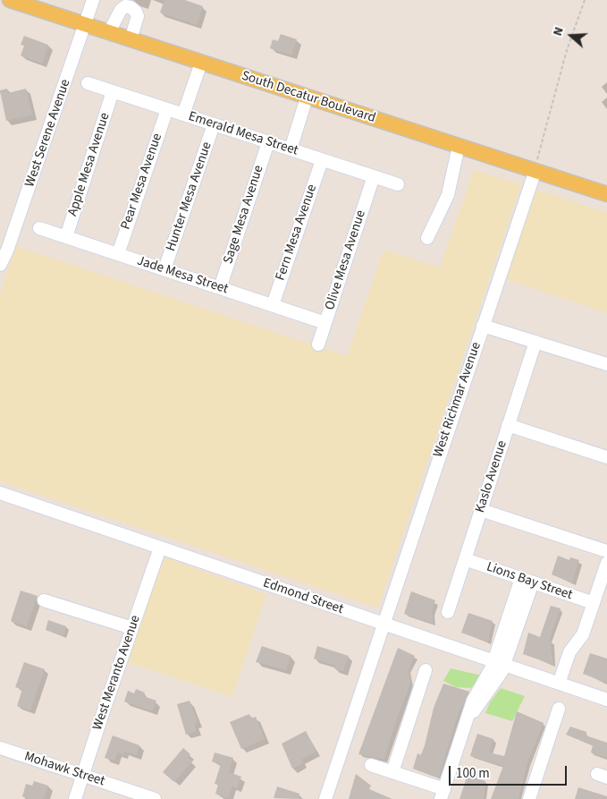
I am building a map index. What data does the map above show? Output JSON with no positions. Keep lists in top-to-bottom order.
{
  "streets": {
    "main road": ["South Decatur Boulevard"],
    "street": [
      "West Serene Avenue",
      "Emerald Mesa Street",
      "Apple Mesa Avenue",
      "Pear Mesa Avenue",
      "Hunter Mesa Avenue",
      "Sage Mesa Avenue",
      "Fern Mesa Avenue",
      "Olive Mesa Avenue",
      "Jade Mesa Street",
      "West Richmar Avenue",
      "Kaslo Avenue",
      "Lions Bay Street",
      "Edmond Street",
      "West Meranto Avenue",
      "Mohawk Street"
    ]
  },
  "crossings": [
    ["South Decatur Boulevard", "West Serene Avenue"],
    ["South Decatur Boulevard", "West Richmar Avenue"],
    ["Emerald Mesa Street", "Apple Mesa Avenue"],
    ["Emerald Mesa Street", "Pear Mesa Avenue"],
    ["Emerald Mesa Street", "Hunter Mesa Avenue"],
    ["Emerald Mesa Street", "Sage Mesa Avenue"],
    ["Emerald Mesa Street", "Fern Mesa Avenue"],
    ["Emerald Mesa Street", "Olive Mesa Avenue"],
    ["Apple Mesa Avenue", "Jade Mesa Street"],
    ["Pear Mesa Avenue", "Jade Mesa Street"],
    ["Hunter Mesa Avenue", "Jade Mesa Street"],
    ["Sage Mesa Avenue", "Jade Mesa Street"],
    ["Fern Mesa Avenue", "Jade Mesa Street"],
    ["Olive Mesa Avenue", "Jade Mesa Street"],
    ["West Richmar Avenue", "Edmond Street"],
    ["Kaslo Avenue", "Lions Bay Street"],
    ["Edmond Street", "West Meranto Avenue"],
    ["West Meranto Avenue", "Mohawk Street"]
  ],
  "scale_bar": "100 m",
  "north": "left"
}
